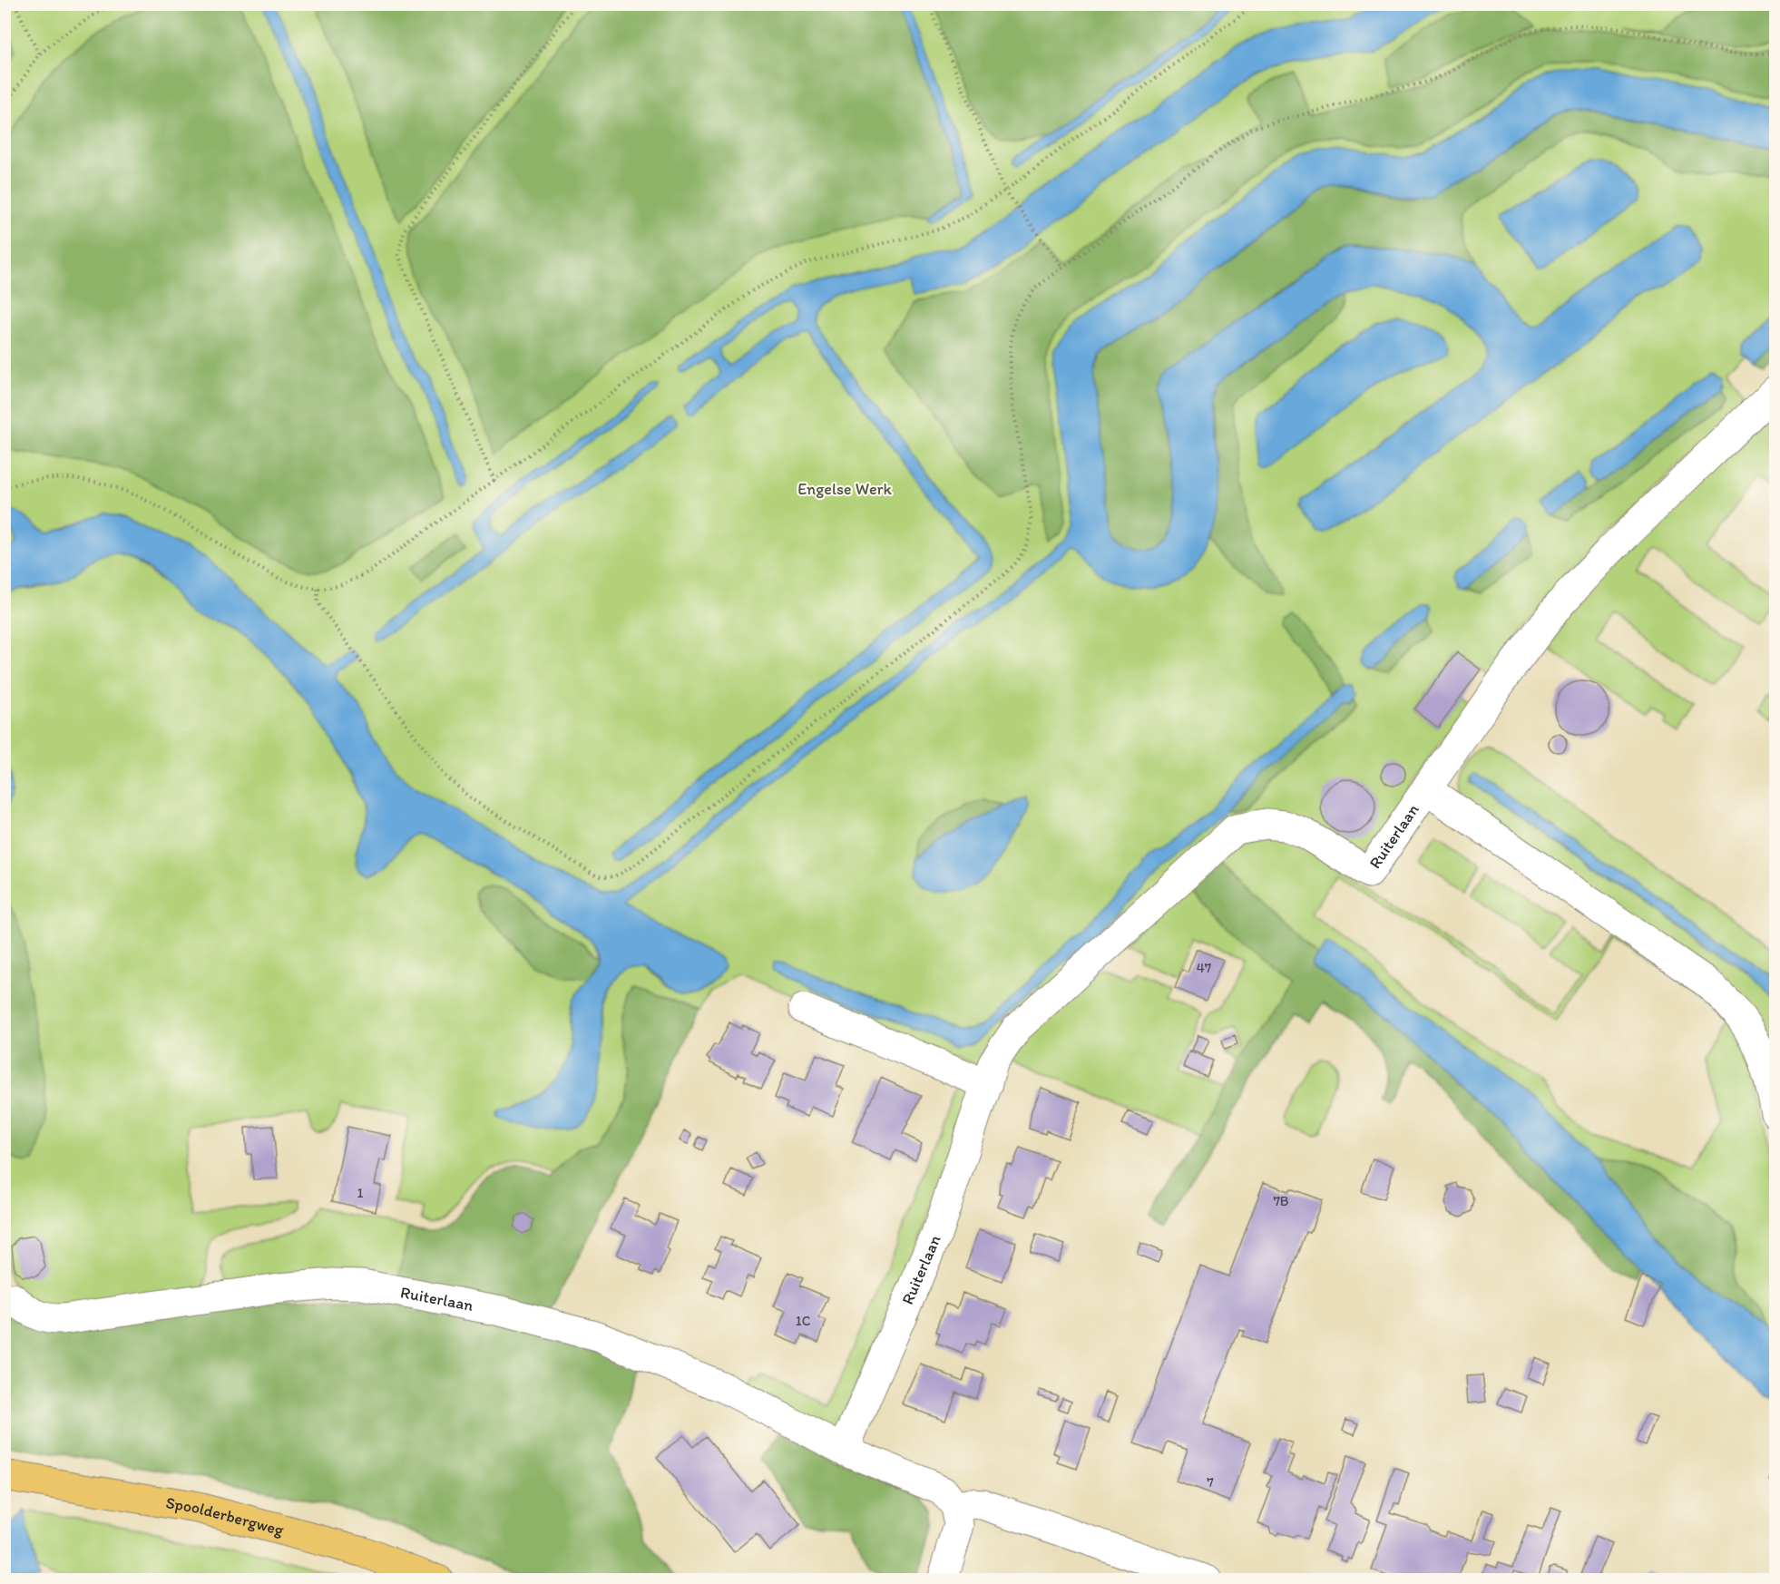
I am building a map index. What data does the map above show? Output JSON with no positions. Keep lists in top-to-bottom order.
{
  "streets": {
    "main road": ["Spoolderbergweg"],
    "street": ["Ruiterlaan"]
  },
  "parks": ["Engelse Werk"],
  "house_numbers": [
    "47",
    "1",
    "7B",
    "1C",
    "7"
  ]
}
